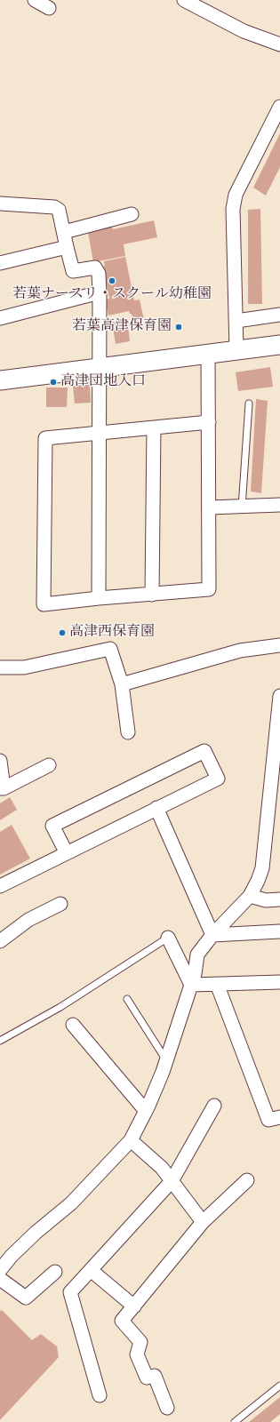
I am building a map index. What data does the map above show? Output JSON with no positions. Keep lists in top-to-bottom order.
{
  "places": [
    "若葉ナースリ・スクール幼稚園",
    "若葉高津保育園",
    "高津団地入口",
    "高津西保育園"
  ]
}
